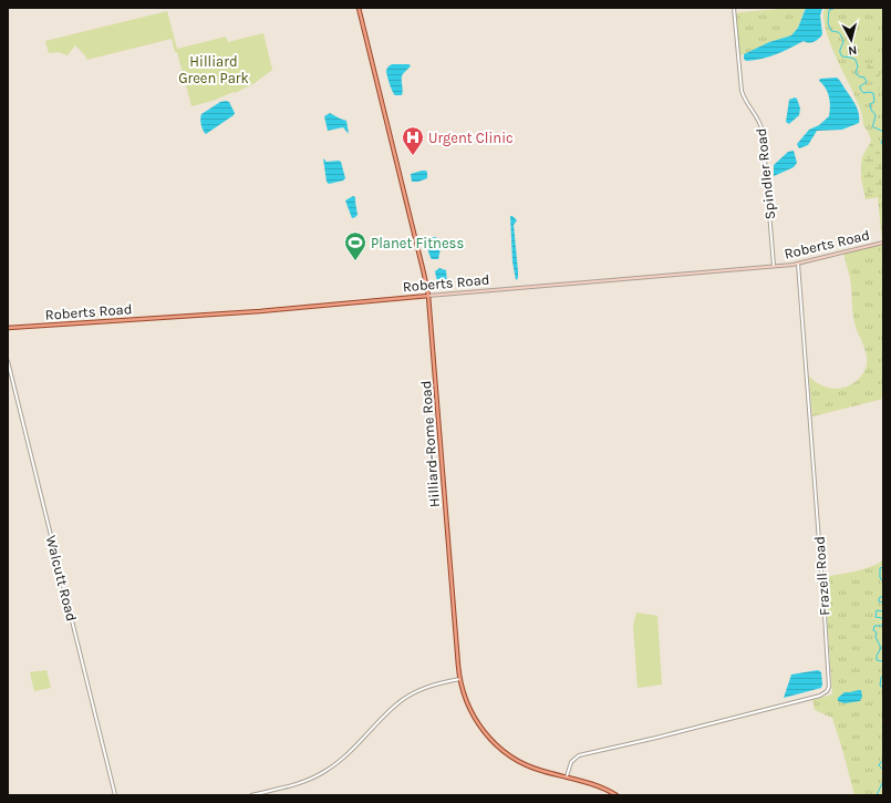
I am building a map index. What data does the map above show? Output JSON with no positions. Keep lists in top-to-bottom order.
{
  "streets": {
    "main road": ["Roberts Road", "Hilliard-Rome Road"],
    "street": ["Spindler Road", "Frazell Road", "Walcutt Road"]
  },
  "crossings": [
    ["Spindler Road", "Roberts Road"],
    ["Roberts Road", "Hilliard-Rome Road"],
    ["Roberts Road", "Frazell Road"],
    ["Hilliard-Rome Road", "Frazell Road"]
  ],
  "parks": ["Hilliard Green Park"],
  "places": {
    "hospital": ["Urgent Clinic"],
    "sports": ["Planet Fitness"]
  },
  "north": "bottom"
}
